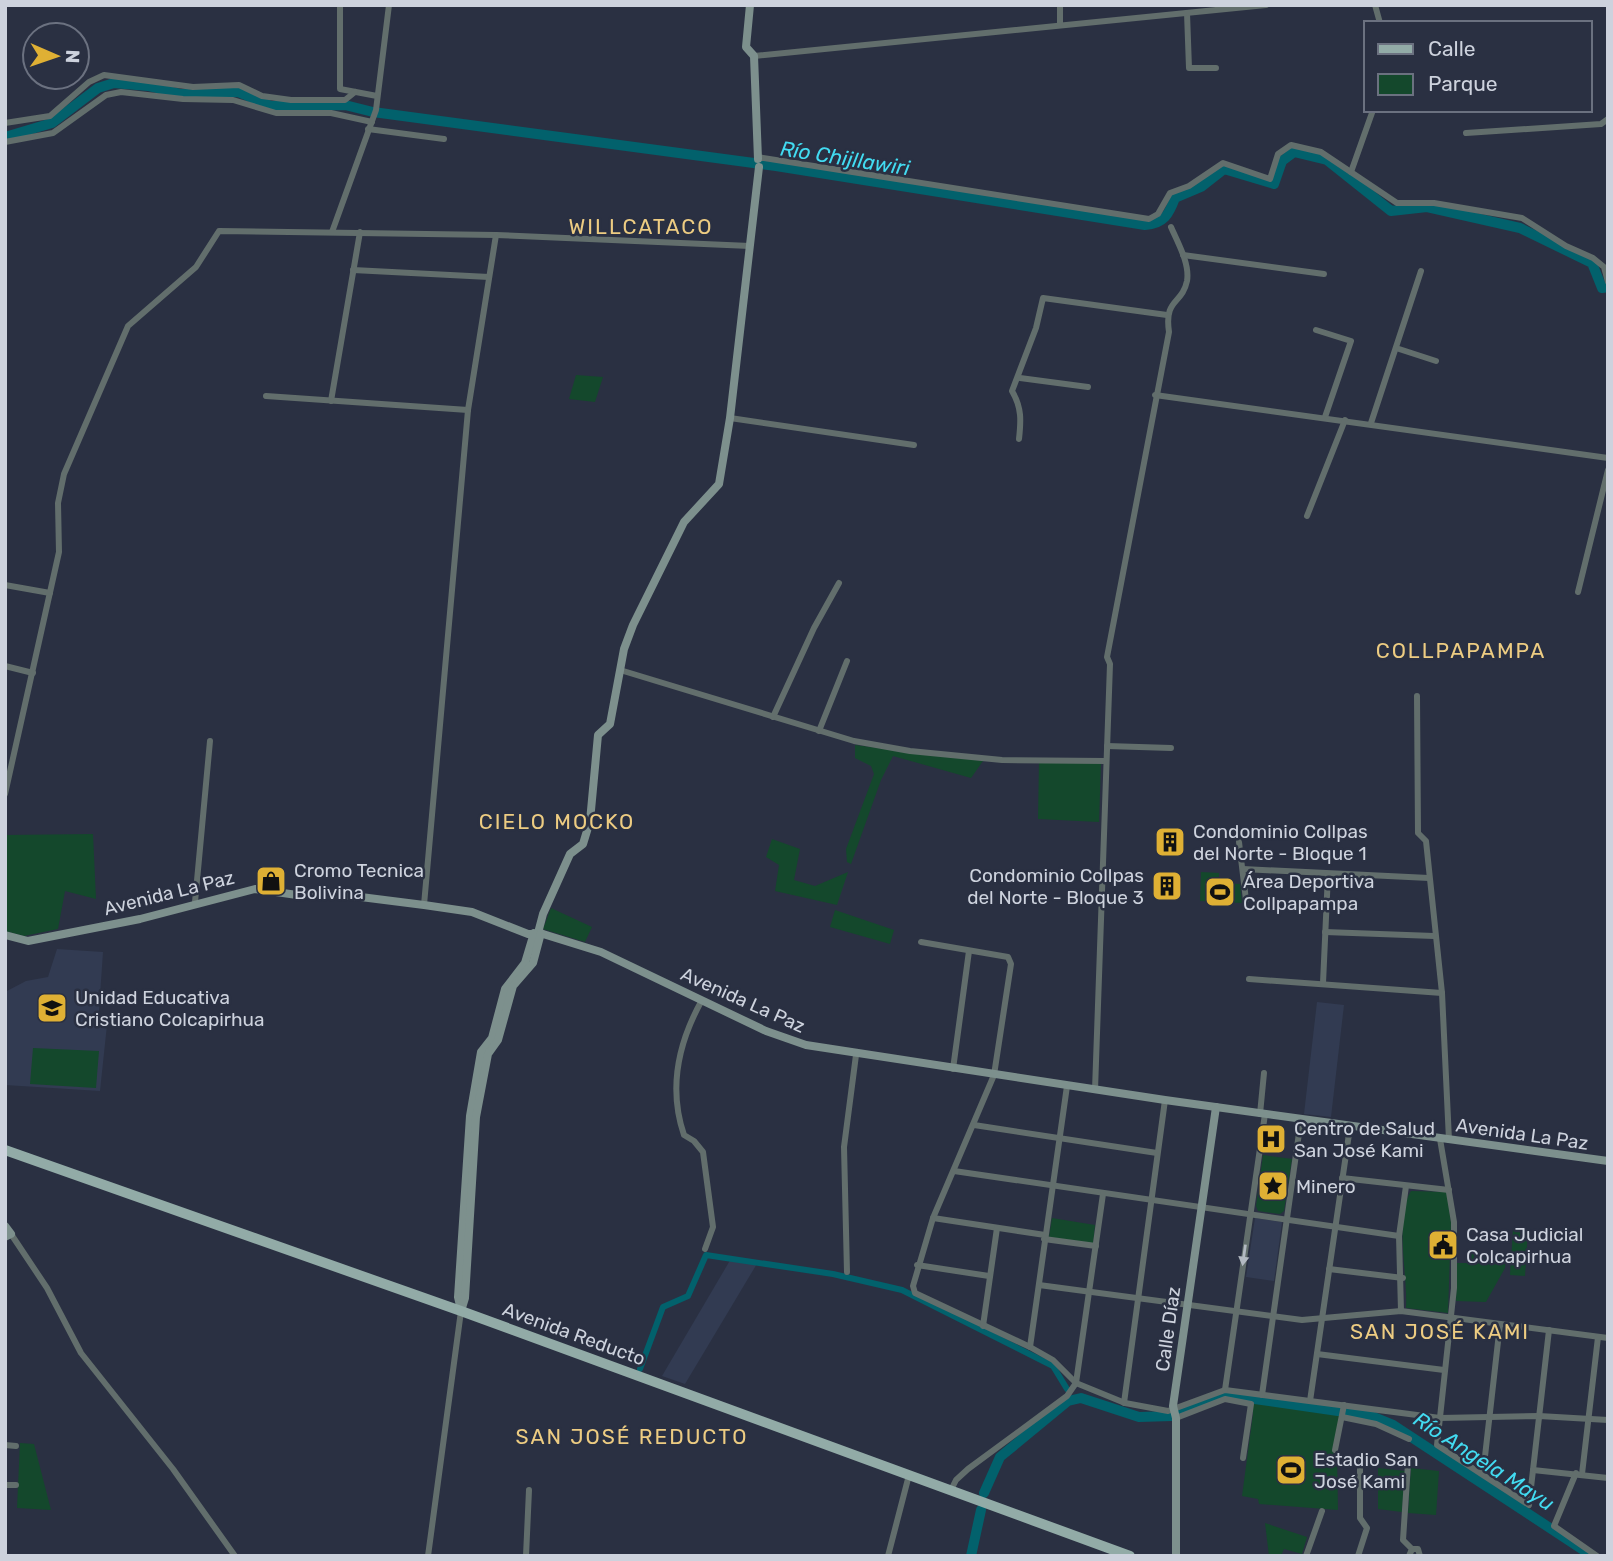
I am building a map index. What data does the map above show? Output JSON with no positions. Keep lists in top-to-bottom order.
{
  "streets": {
    "main road": ["Avenida Reducto"],
    "street": ["Avenida La Paz", "Calle Díaz"]
  },
  "crossings": [
    ["Avenida La Paz", "Calle Díaz"]
  ],
  "districts": [
    "WILLCATACO",
    "COLLPAPAMPA",
    "CIELO MOCKO",
    "SAN JOSÉ KAMI",
    "SAN JOSÉ REDUCTO"
  ],
  "water": ["Río Chijllawiri", "Río Angela Mayu"],
  "places": {
    "building": ["Condominio Collpas del Norte - Bloque 1", "Condominio Collpas del Norte - Bloque 3"],
    "shop": ["Cromo Tecnica Bolivina"],
    "sports": ["Área Deportiva Collpapampa", "Estadio San José Kami"],
    "school or university": ["Unidad Educativa Cristiano Colcapirhua"],
    "hospital": ["Centro de Salud San José Kami"],
    "place": ["Minero"],
    "public building": ["Casa Judicial Colcapirhua"]
  },
  "legend": ["Calle", "Parque"],
  "north": "right"
}
